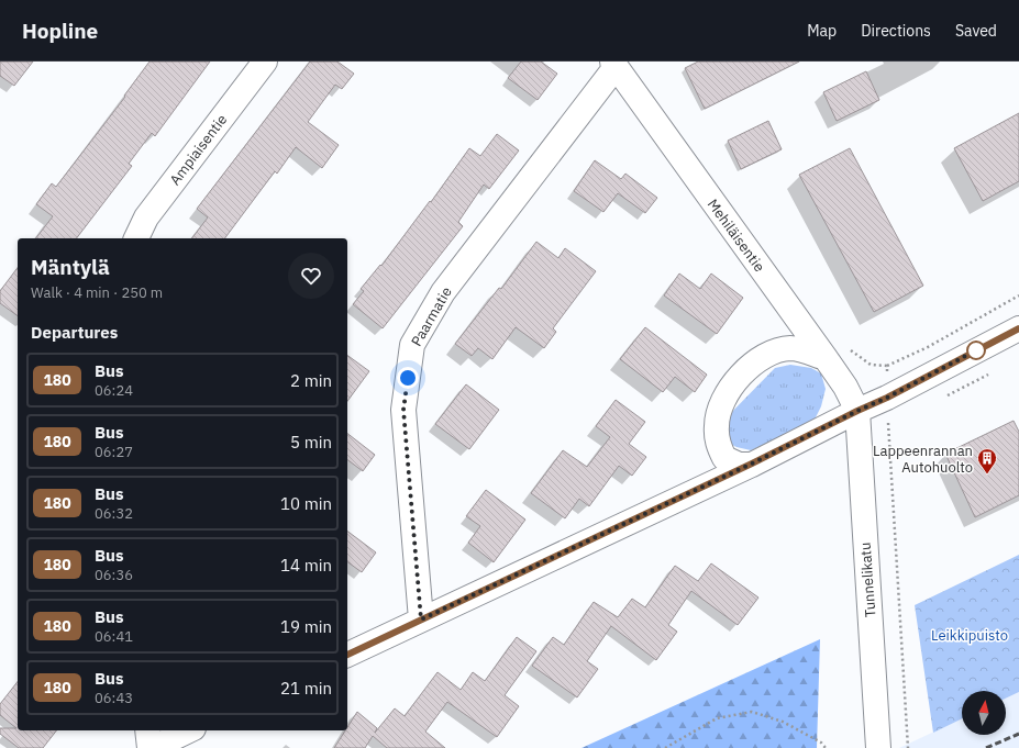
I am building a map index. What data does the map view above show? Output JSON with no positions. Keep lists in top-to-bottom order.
{
  "streets": {
    "street": [
      "Ampiaisentie",
      "Mehiläisentie",
      "Paarmatie",
      "Tunnelikatu"
    ]
  },
  "crossings": [
    ["Mehiläisentie", "Paarmatie"],
    ["Mehiläisentie", "Tunnelikatu"]
  ],
  "parks": ["Leikkipuisto"],
  "places": {
    "building": ["Lappeenrannan Autohuolto"]
  },
  "lines": ["bus line 180"],
  "north": "top",
  "page": {
    "header": "Hopline",
    "nav": ["Map", "Directions", "Saved"],
    "heading": [
      ["Mäntylä", "Walk · 4 min · 250 m"],
      "Departures"
    ],
    "list": [
      {
        "mark": "180",
        "name": "Bus",
        "note": "06:24",
        "value": "2 min"
      },
      {
        "mark": "180",
        "name": "Bus",
        "note": "06:27",
        "value": "5 min"
      },
      {
        "mark": "180",
        "name": "Bus",
        "note": "06:32",
        "value": "10 min"
      },
      {
        "mark": "180",
        "name": "Bus",
        "note": "06:36",
        "value": "14 min"
      },
      {
        "mark": "180",
        "name": "Bus",
        "note": "06:41",
        "value": "19 min"
      },
      {
        "mark": "180",
        "name": "Bus",
        "note": "06:43",
        "value": "21 min"
      }
    ]
  }
}
